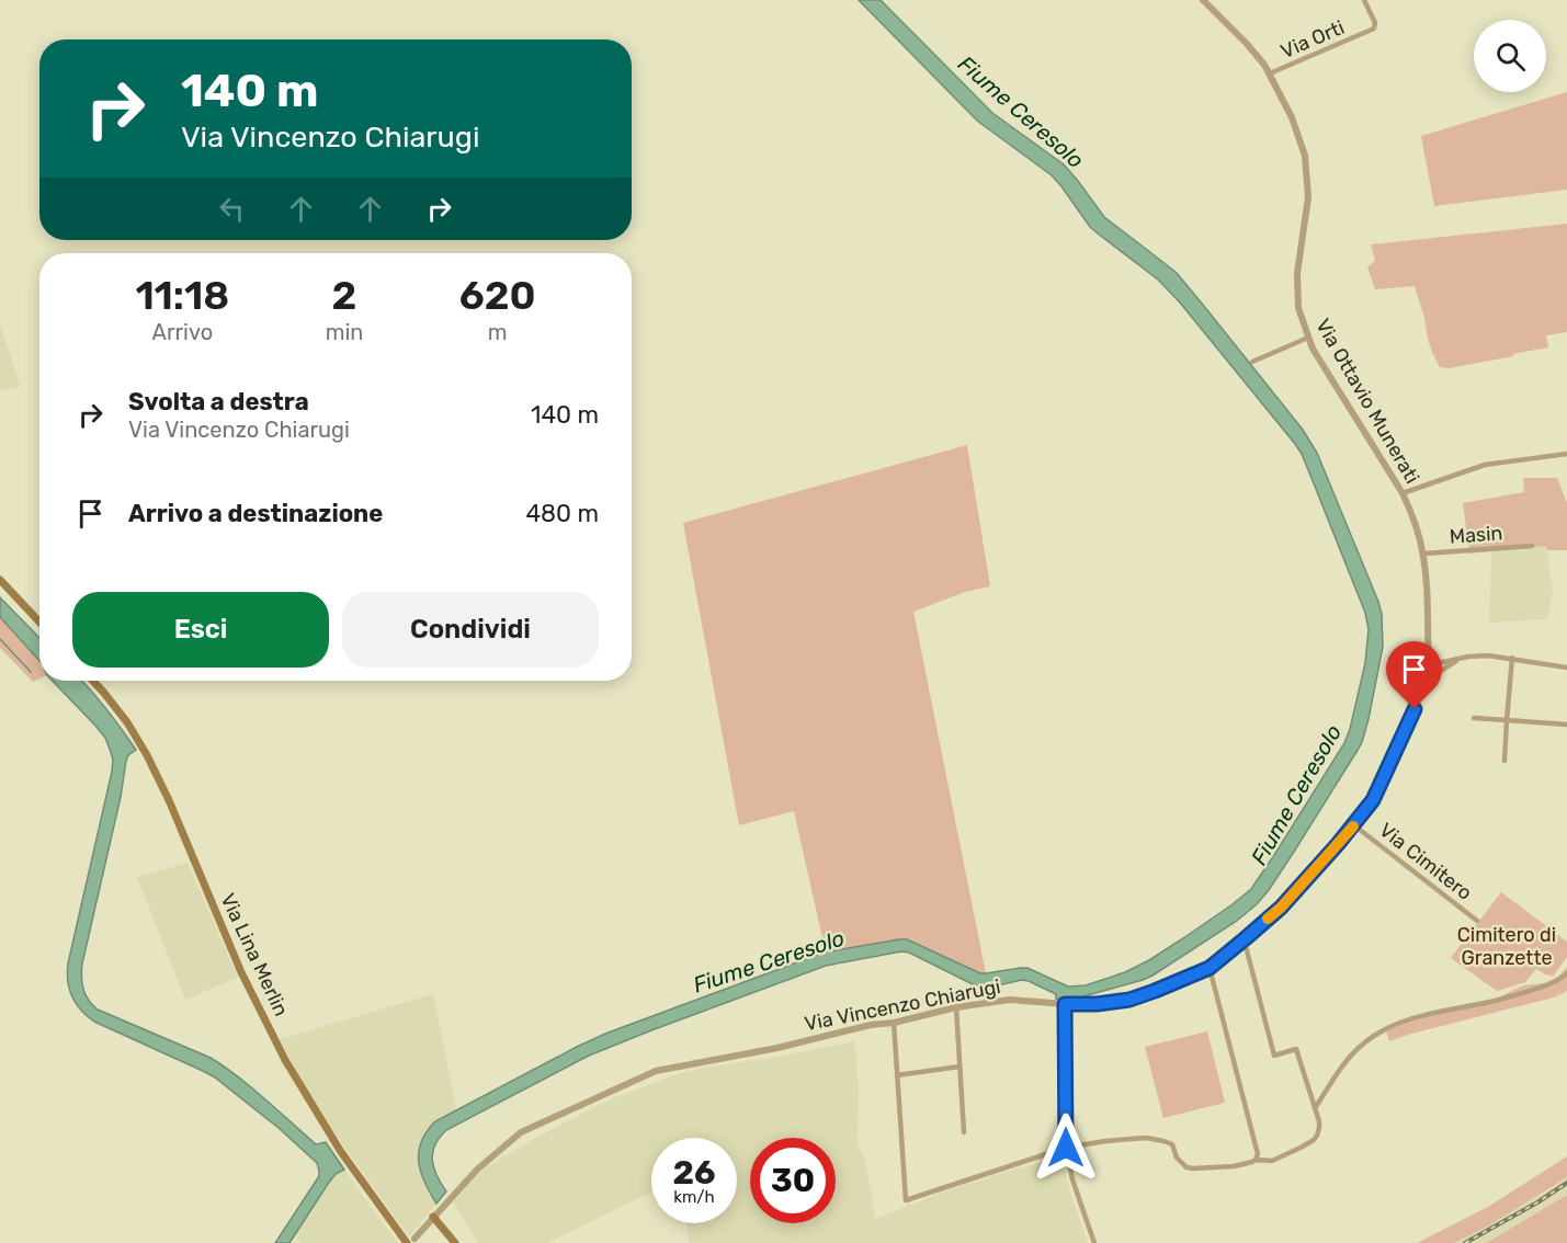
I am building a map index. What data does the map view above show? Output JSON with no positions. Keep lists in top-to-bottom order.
{
  "streets": {
    "main road": ["Via Lina Merlin"],
    "street": [
      "Via Orti",
      "Via Ottavio Munerati",
      "Masin",
      "Via Cimitero",
      "Via Vincenzo Chiarugi"
    ]
  },
  "crossings": [
    ["Via Orti", "Via Ottavio Munerati"],
    ["Via Ottavio Munerati", "Masin"],
    ["Via Ottavio Munerati", "Via Vincenzo Chiarugi"],
    ["Via Cimitero", "Via Vincenzo Chiarugi"],
    ["Via Lina Merlin", "Via Vincenzo Chiarugi"]
  ],
  "water": ["Fiume Ceresolo"],
  "parks": ["Cimitero di Granzette"],
  "page": {
    "turn": ["140 m", "Via Vincenzo Chiarugi"],
    "eta": [
      "11:18",
      "Arrivo",
      "2",
      "min",
      "620",
      "m"
    ],
    "list": [
      {
        "name": "Svolta a destra",
        "note": "Via Vincenzo Chiarugi",
        "value": "140 m"
      },
      {
        "name": "Arrivo a destinazione",
        "value": "480 m"
      }
    ],
    "buttons": ["Esci", "Condividi"],
    "speed": "26 km/h",
    "limit": "30"
  }
}
